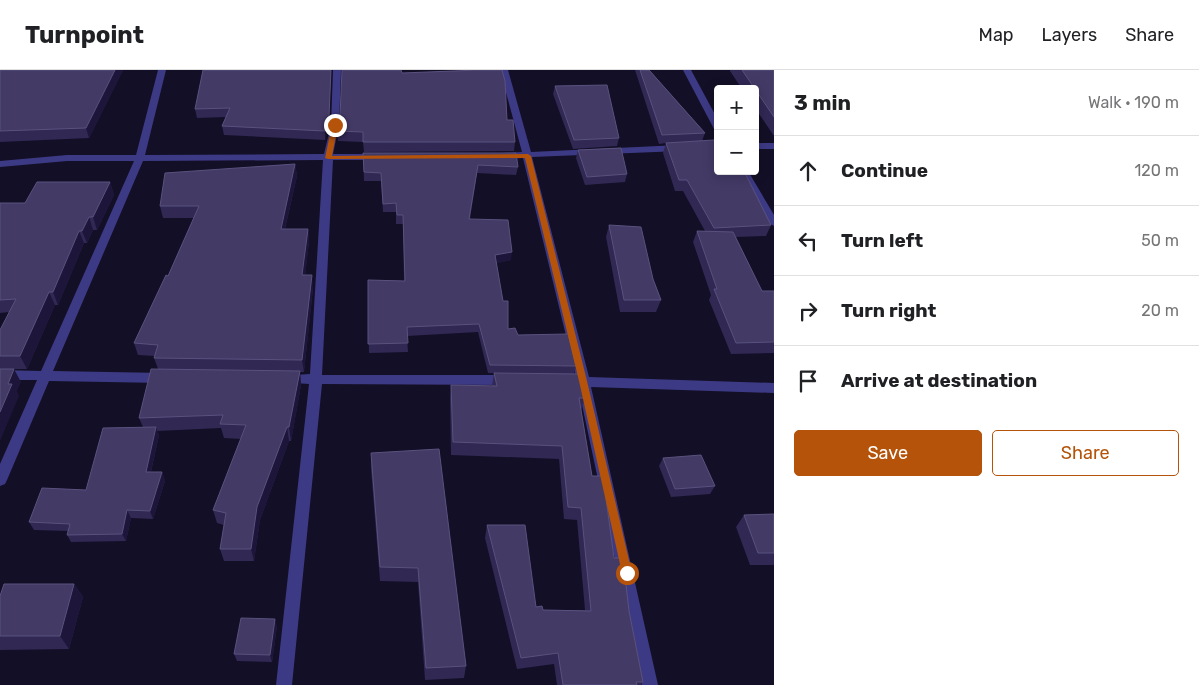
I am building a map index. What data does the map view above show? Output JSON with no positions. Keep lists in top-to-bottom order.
{
  "page": {
    "header": "Turnpoint",
    "nav": ["Map", "Layers", "Share"],
    "heading": ["3 min", "Walk · 190 m"],
    "map_buttons": ["+", "−"],
    "list": [
      ["Continue", "120 m"],
      ["Turn left", "50 m"],
      ["Turn right", "20 m"],
      "Arrive at destination"
    ],
    "buttons": ["Save", "Share"]
  }
}
